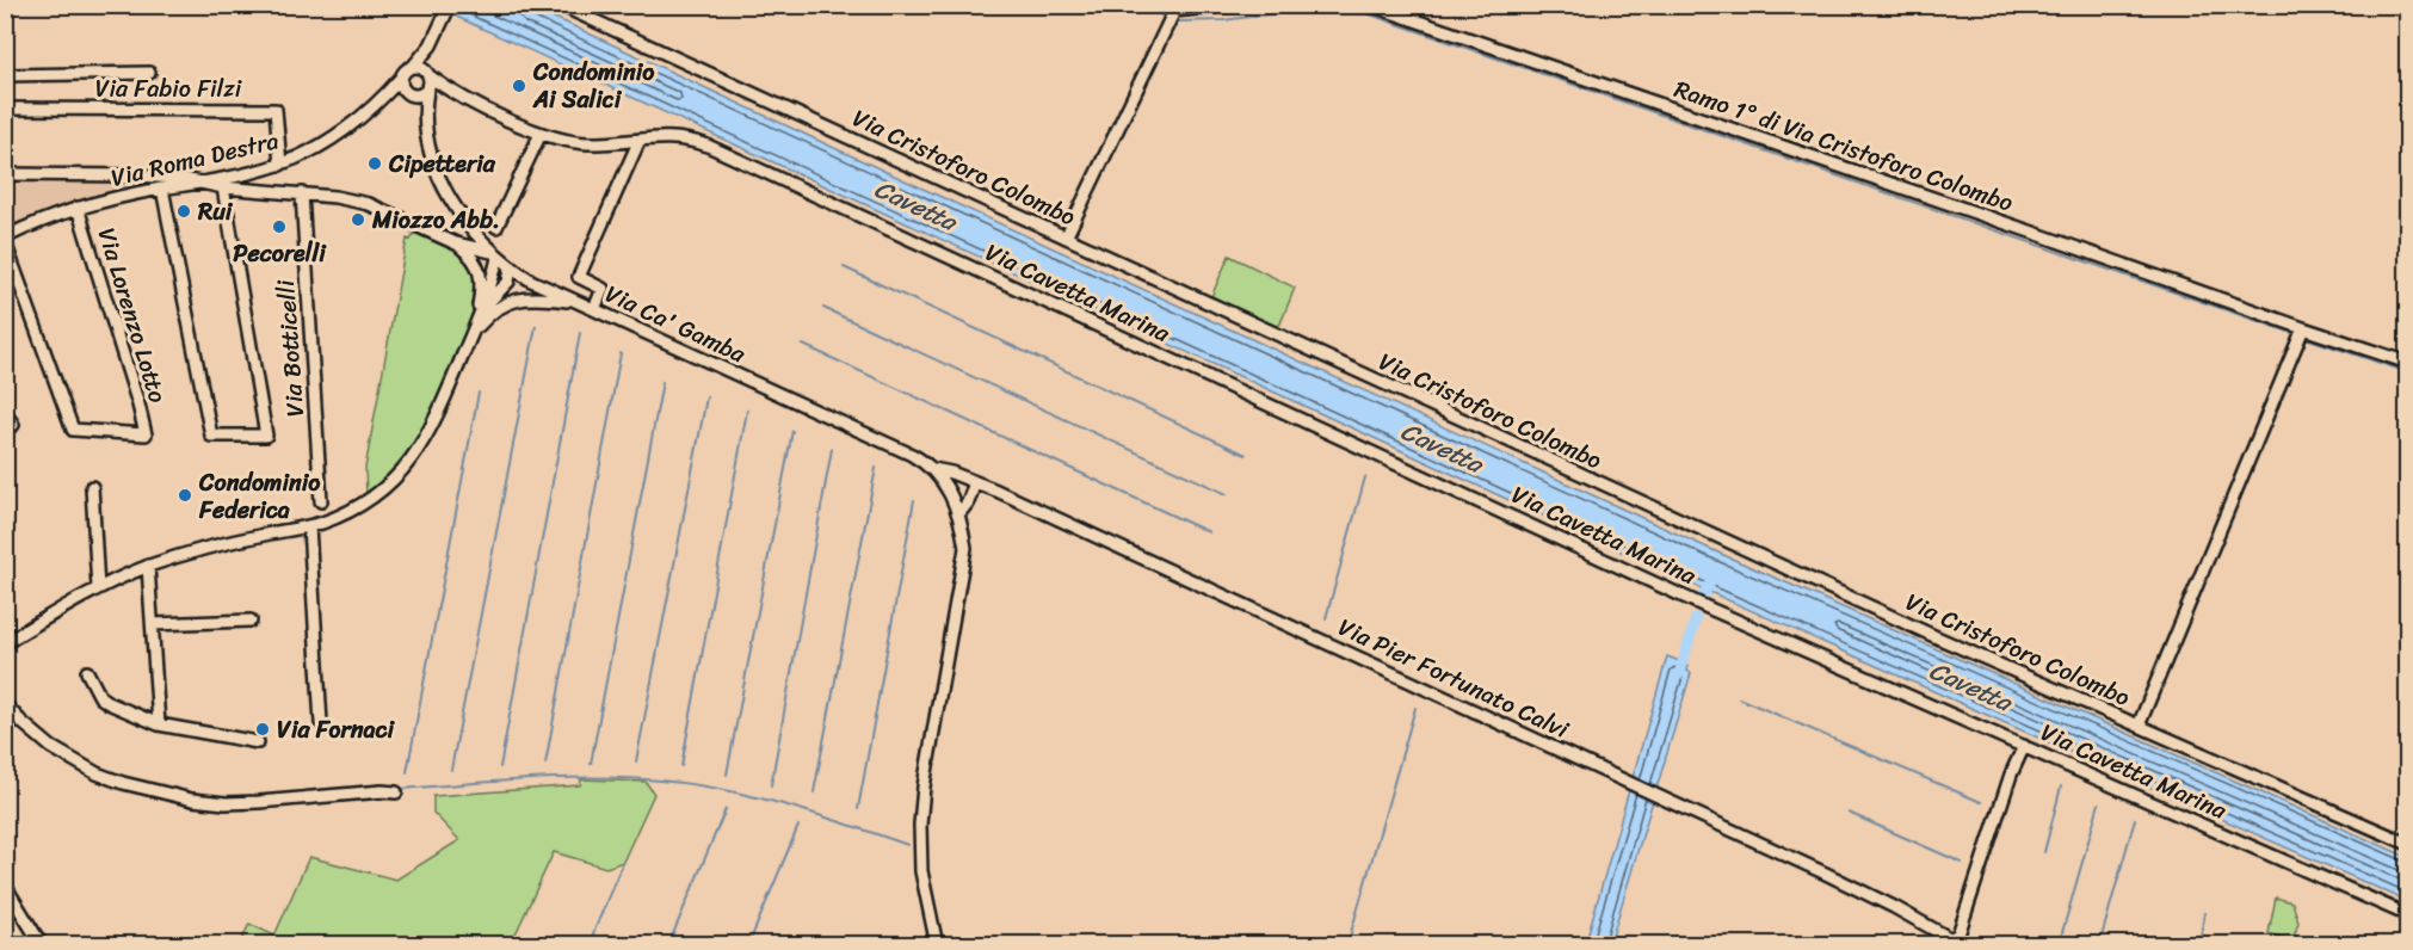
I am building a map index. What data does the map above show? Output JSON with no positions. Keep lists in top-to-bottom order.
{
  "streets": {
    "street": [
      "Via Fabio Filzi",
      "Ramo 1° di Via Cristoforo Colombo",
      "Via Roma Destra",
      "Via Cristoforo Colombo",
      "Via Cavetta Marina",
      "Via Lorenzo Lotto",
      "Via Ca' Gamba",
      "Via Botticelli",
      "Via Pier Fortunato Calvi"
    ]
  },
  "crossings": [
    ["Via Fabio Filzi", "Via Roma Destra"],
    ["Via Roma Destra", "Via Cavetta Marina"],
    ["Via Roma Destra", "Via Lorenzo Lotto"],
    ["Via Roma Destra", "Via Ca' Gamba"],
    ["Via Cavetta Marina", "Via Ca' Gamba"],
    ["Via Cavetta Marina", "Via Pier Fortunato Calvi"],
    ["Via Ca' Gamba", "Via Pier Fortunato Calvi"]
  ],
  "water": ["Cavetta"],
  "places": [
    "Condominio Ai Salici",
    "Cipetteria",
    "Rui",
    "Miozzo Abb.",
    "Pecorelli",
    "Condominio Federica",
    "Via Fornaci"
  ]
}
